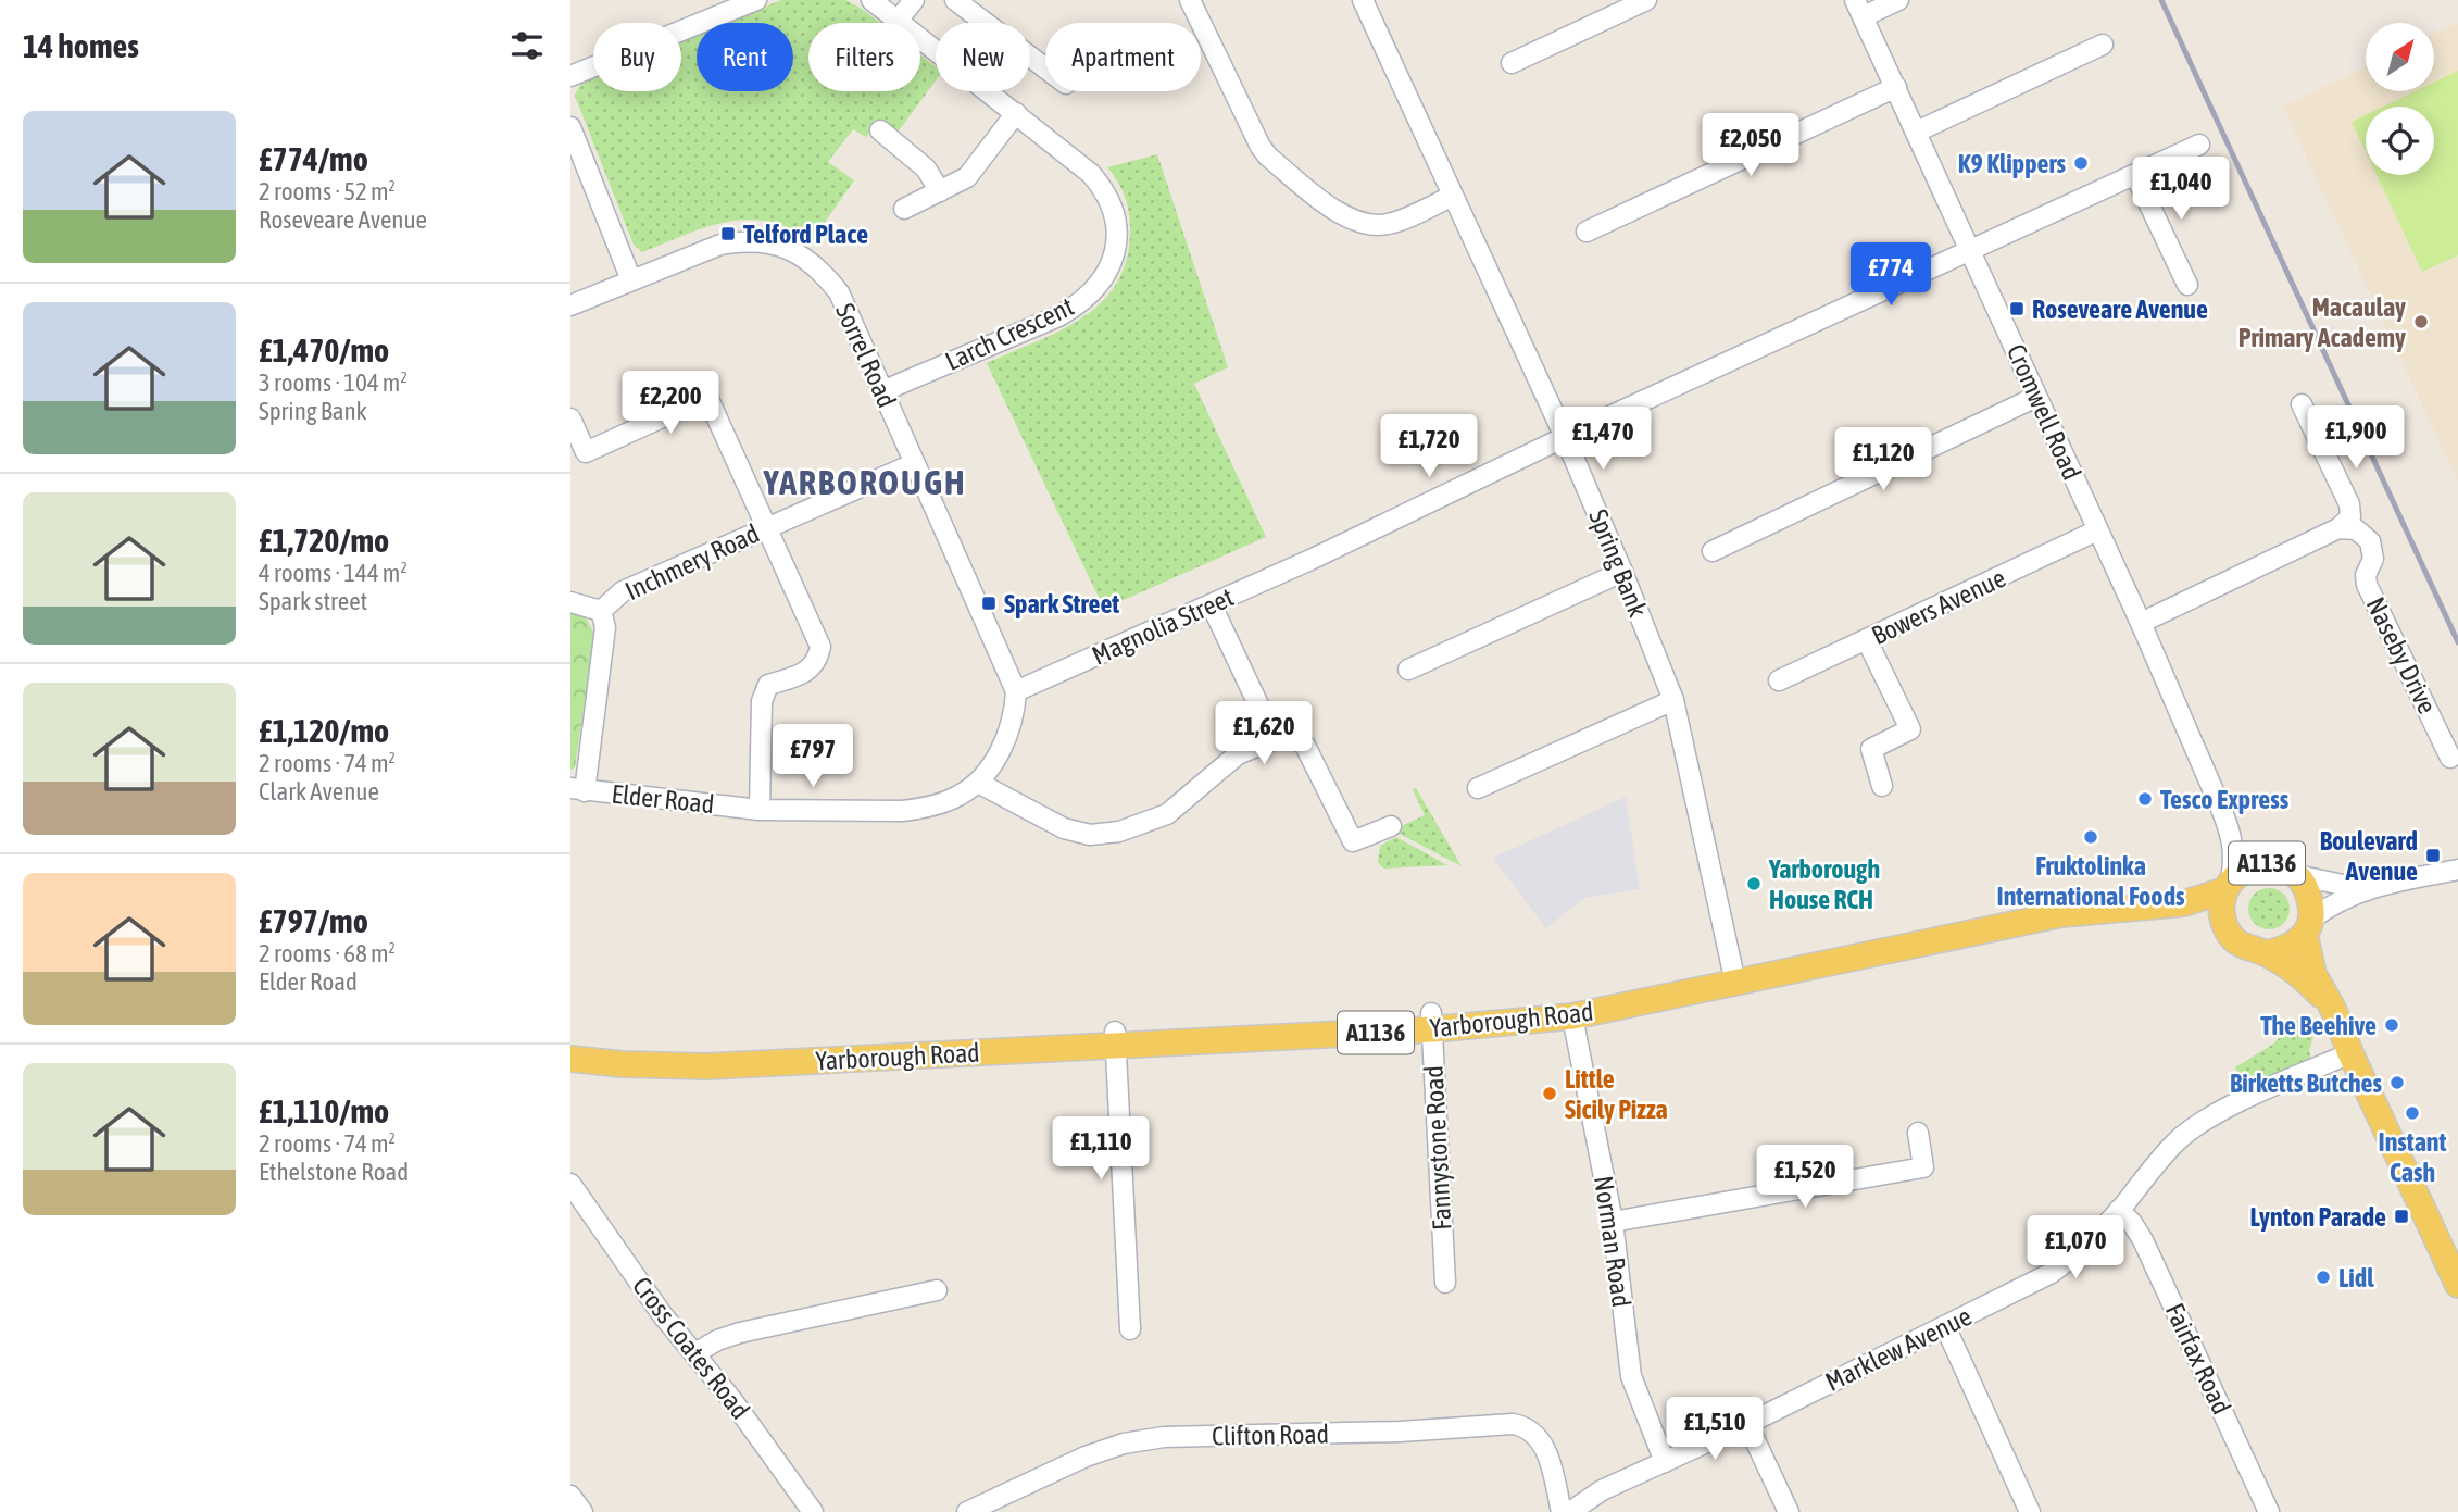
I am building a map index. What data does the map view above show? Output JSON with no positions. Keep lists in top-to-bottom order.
{
  "streets": {
    "main road": ["A1136", "Yarborough Road"],
    "street": [
      "Larch Crescent",
      "Sorrel Road",
      "Cromwell Road",
      "Inchmery Road",
      "Spring Bank",
      "Bowers Avenue",
      "Magnolia Street",
      "Naseby Drive",
      "Elder Road",
      "Fannystone Road",
      "Norman Road",
      "Cross Coates Road",
      "Marklew Avenue",
      "Fairfax Road",
      "Clifton Road"
    ]
  },
  "crossings": [
    ["Larch Crescent", "Sorrel Road"],
    ["Sorrel Road", "Inchmery Road"],
    ["Sorrel Road", "Magnolia Street"],
    ["Sorrel Road", "Elder Road"],
    ["Cromwell Road", "Bowers Avenue"],
    ["Cromwell Road", "A1136"],
    ["Cromwell Road", "Yarborough Road"],
    ["Spring Bank", "Magnolia Street"],
    ["Spring Bank", "Yarborough Road"],
    ["Magnolia Street", "Elder Road"],
    ["A1136", "Yarborough Road"],
    ["A1136", "Marklew Avenue"],
    ["Yarborough Road", "Fannystone Road"],
    ["Yarborough Road", "Norman Road"],
    ["Norman Road", "Marklew Avenue"],
    ["Marklew Avenue", "Fairfax Road"]
  ],
  "districts": ["YARBOROUGH"],
  "places": {
    "other": [
      "K9 Klippers",
      "Macaulay Primary Academy",
      "Tesco Express",
      "Fruktolinka International Foods",
      "Yarborough House RCH",
      "The Beehive",
      "Birketts Butches",
      "Little Sicily Pizza",
      "Instant Cash",
      "Lidl"
    ],
    "transit": [
      "Telford Place",
      "Roseveare Avenue",
      "Spark Street",
      "Boulevard Avenue",
      "Lynton Parade"
    ]
  },
  "north": "top right",
  "page": {
    "heading": "14 homes",
    "chip": [
      "Buy",
      "Rent",
      "Filters",
      "New",
      "Apartment"
    ],
    "list": [
      {
        "name": "£774/mo",
        "note": "2 rooms · 52 m² · Roseveare Avenue"
      },
      {
        "name": "£1,470/mo",
        "note": "3 rooms · 104 m² · Spring Bank"
      },
      {
        "name": "£1,720/mo",
        "note": "4 rooms · 144 m² · Spark street"
      },
      {
        "name": "£1,120/mo",
        "note": "2 rooms · 74 m² · Clark Avenue"
      },
      {
        "name": "£797/mo",
        "note": "2 rooms · 68 m² · Elder Road"
      },
      {
        "name": "£1,110/mo",
        "note": "2 rooms · 74 m² · Ethelstone Road"
      }
    ],
    "price": [
      "£2,050",
      "£1,040",
      "£774",
      "£2,200",
      "£1,900",
      "£1,470",
      "£1,720",
      "£1,120",
      "£1,620",
      "£797",
      "£1,110",
      "£1,520",
      "£1,070",
      "£1,510"
    ]
  }
}
